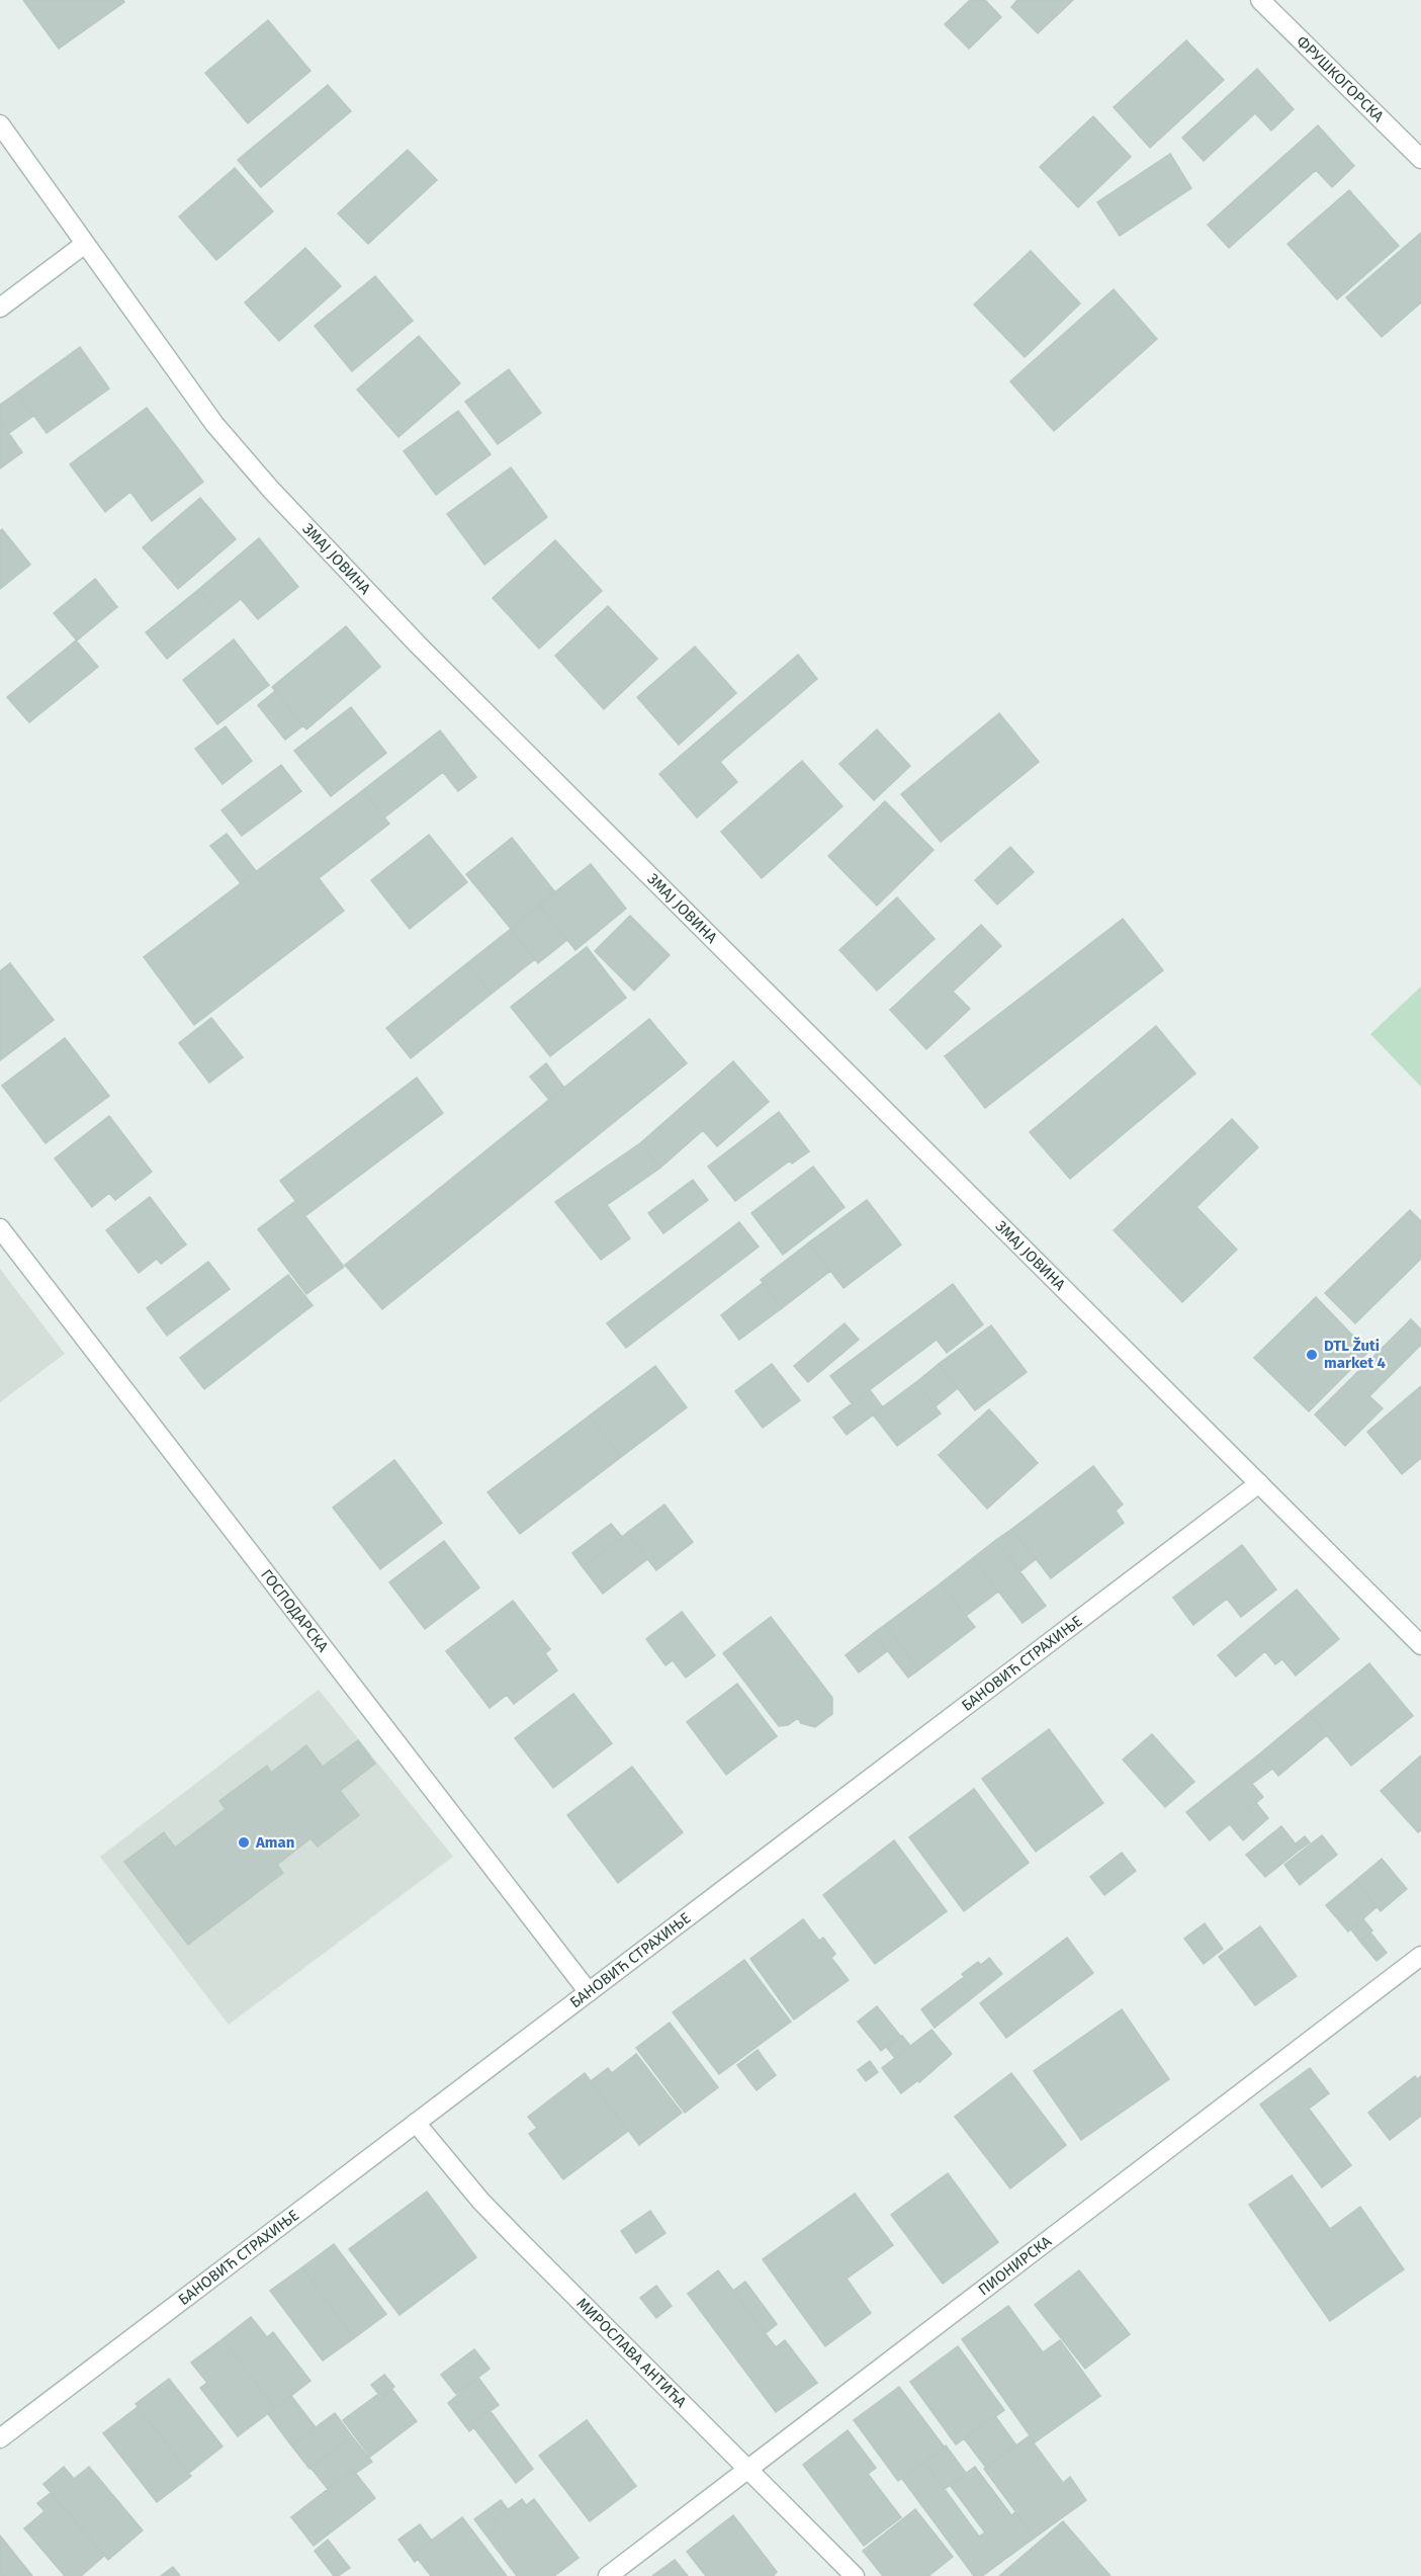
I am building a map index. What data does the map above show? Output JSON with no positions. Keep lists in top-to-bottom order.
{
  "streets": {
    "street": [
      "ФРУШКОГОРСКА",
      "ЗМАЈ ЈОВИНА",
      "ГОСПОДАРСКА",
      "БАНОВИЋ СТРАХИЊЕ",
      "ПИОНИРСКА",
      "МИРОСЛАВА АНТИЋА"
    ]
  },
  "crossings": [
    ["ЗМАЈ ЈОВИНА", "БАНОВИЋ СТРАХИЊЕ"],
    ["ГОСПОДАРСКА", "БАНОВИЋ СТРАХИЊЕ"],
    ["БАНОВИЋ СТРАХИЊЕ", "МИРОСЛАВА АНТИЋА"],
    ["ПИОНИРСКА", "МИРОСЛАВА АНТИЋА"]
  ],
  "places": ["DTL Žuti market 4", "Aman"]
}
